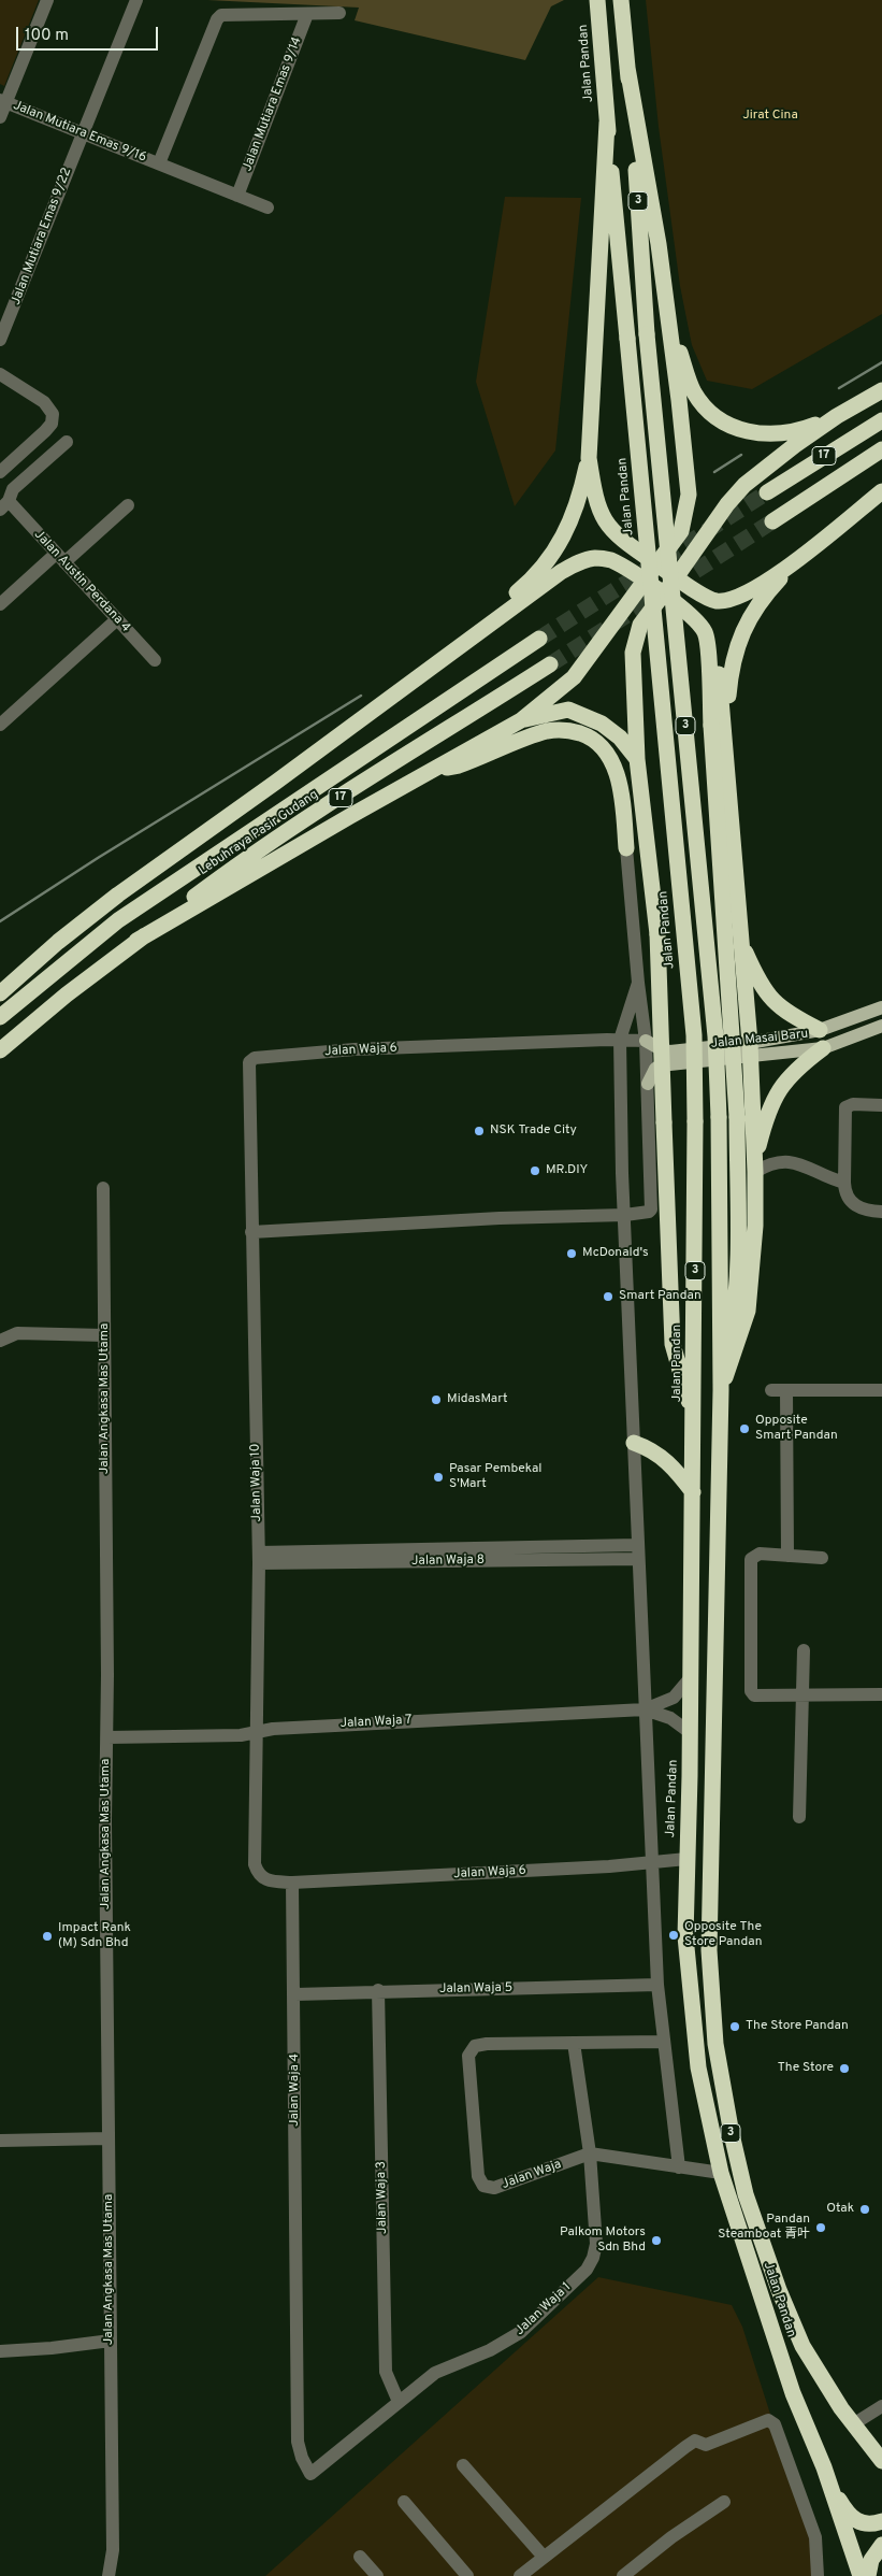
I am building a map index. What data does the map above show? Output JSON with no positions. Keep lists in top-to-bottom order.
{
  "streets": {
    "highway": [
      "Jalan Pandan",
      "3",
      "17",
      "Lebuhraya Pasir Gudang"
    ],
    "main road": ["Jalan Masai Baru"],
    "street": [
      "Jalan Mutiara Emas 9/14",
      "Jalan Mutiara Emas 9/16",
      "Jalan Mutiara Emas 9/22",
      "Jalan Austin Perdana 4",
      "Jalan Waja 6",
      "Jalan Angkasa Mas Utama",
      "Jalan Waja 10",
      "Jalan Waja 8",
      "Jalan Waja 7",
      "Jalan Waja 5",
      "Jalan Waja 4",
      "Jalan Waja",
      "Jalan Waja 3",
      "Jalan Waja 1"
    ]
  },
  "crossings": [
    ["Jalan Pandan", "Jalan Waja 6"],
    ["Jalan Pandan", "Jalan Waja 7"],
    ["Jalan Pandan", "Jalan Waja"],
    ["Jalan Mutiara Emas 9/14", "Jalan Mutiara Emas 9/16"],
    ["Jalan Mutiara Emas 9/16", "Jalan Mutiara Emas 9/22"],
    ["Jalan Masai Baru", "Jalan Waja 6"],
    ["Jalan Waja 6", "Jalan Waja 10"],
    ["Jalan Waja 6", "Jalan Waja 4"],
    ["Jalan Angkasa Mas Utama", "Jalan Waja 7"],
    ["Jalan Waja 10", "Jalan Waja 8"],
    ["Jalan Waja 10", "Jalan Waja 7"],
    ["Jalan Waja 5", "Jalan Waja 4"],
    ["Jalan Waja 5", "Jalan Waja 3"],
    ["Jalan Waja 4", "Jalan Waja 1"],
    ["Jalan Waja", "Jalan Waja 1"],
    ["Jalan Waja 3", "Jalan Waja 1"]
  ],
  "parks": ["Jirat Cina"],
  "places": [
    "NSK Trade City",
    "MR.DIY",
    "McDonald's",
    "Smart Pandan",
    "MidasMart",
    "Opposite Smart Pandan",
    "Pasar Pembekal S'Mart",
    "Opposite The Store Pandan",
    "Impact Rank (M) Sdn Bhd",
    "The Store Pandan",
    "The Store",
    "Otak",
    "Pandan Steamboat 青叶",
    "Palkom Motors Sdn Bhd"
  ],
  "scale_bar": "100 m"
}
